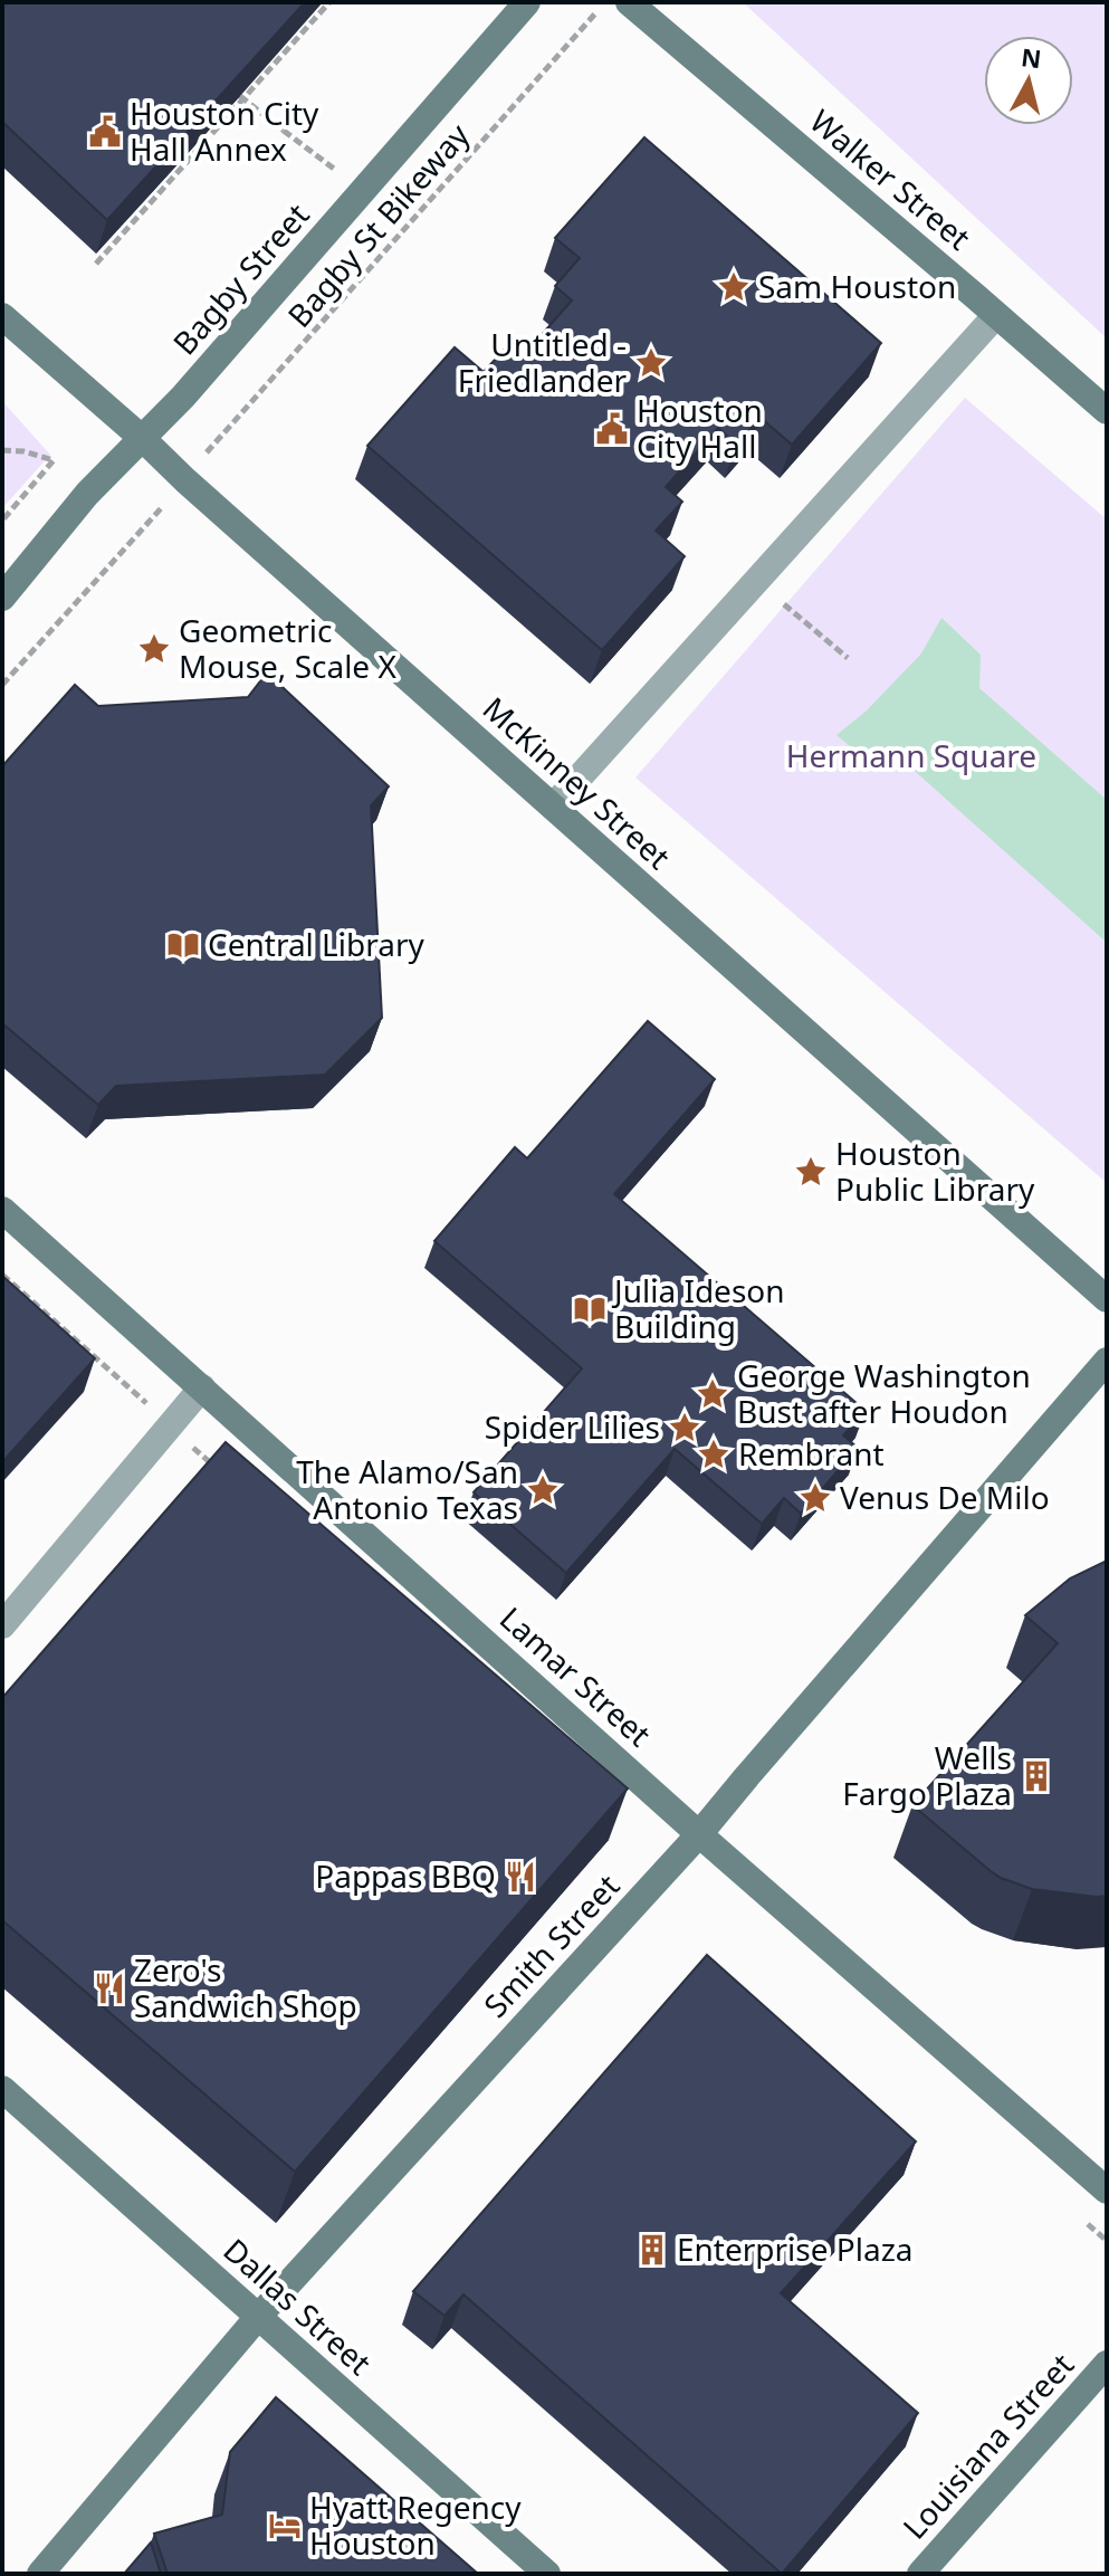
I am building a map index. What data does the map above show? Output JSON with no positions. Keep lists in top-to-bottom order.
{
  "streets": {
    "street": [
      "Walker Street",
      "Bagby Street",
      "McKinney Street",
      "Lamar Street",
      "Smith Street",
      "Dallas Street",
      "Louisiana Street"
    ],
    "path": ["Bagby St Bikeway"]
  },
  "crossings": [
    ["Bagby Street", "McKinney Street"],
    ["Lamar Street", "Smith Street"],
    ["Smith Street", "Dallas Street"]
  ],
  "parks": ["Hermann Square"],
  "places": {
    "public building": ["Houston City Hall Annex", "Houston City Hall"],
    "place": [
      "Sam Houston",
      "Untitled - Friedlander",
      "Geometric Mouse, Scale X",
      "Houston Public Library",
      "George Washington Bust after Houdon",
      "Spider Lilies",
      "Rembrant",
      "The Alamo/San Antonio Texas",
      "Venus De Milo"
    ],
    "library": ["Central Library", "Julia Ideson Building"],
    "building": ["Wells Fargo Plaza", "Enterprise Plaza"],
    "restaurant": ["Pappas BBQ", "Zero's Sandwich Shop"],
    "hotel": ["Hyatt Regency Houston"]
  },
  "north": "top"
}
